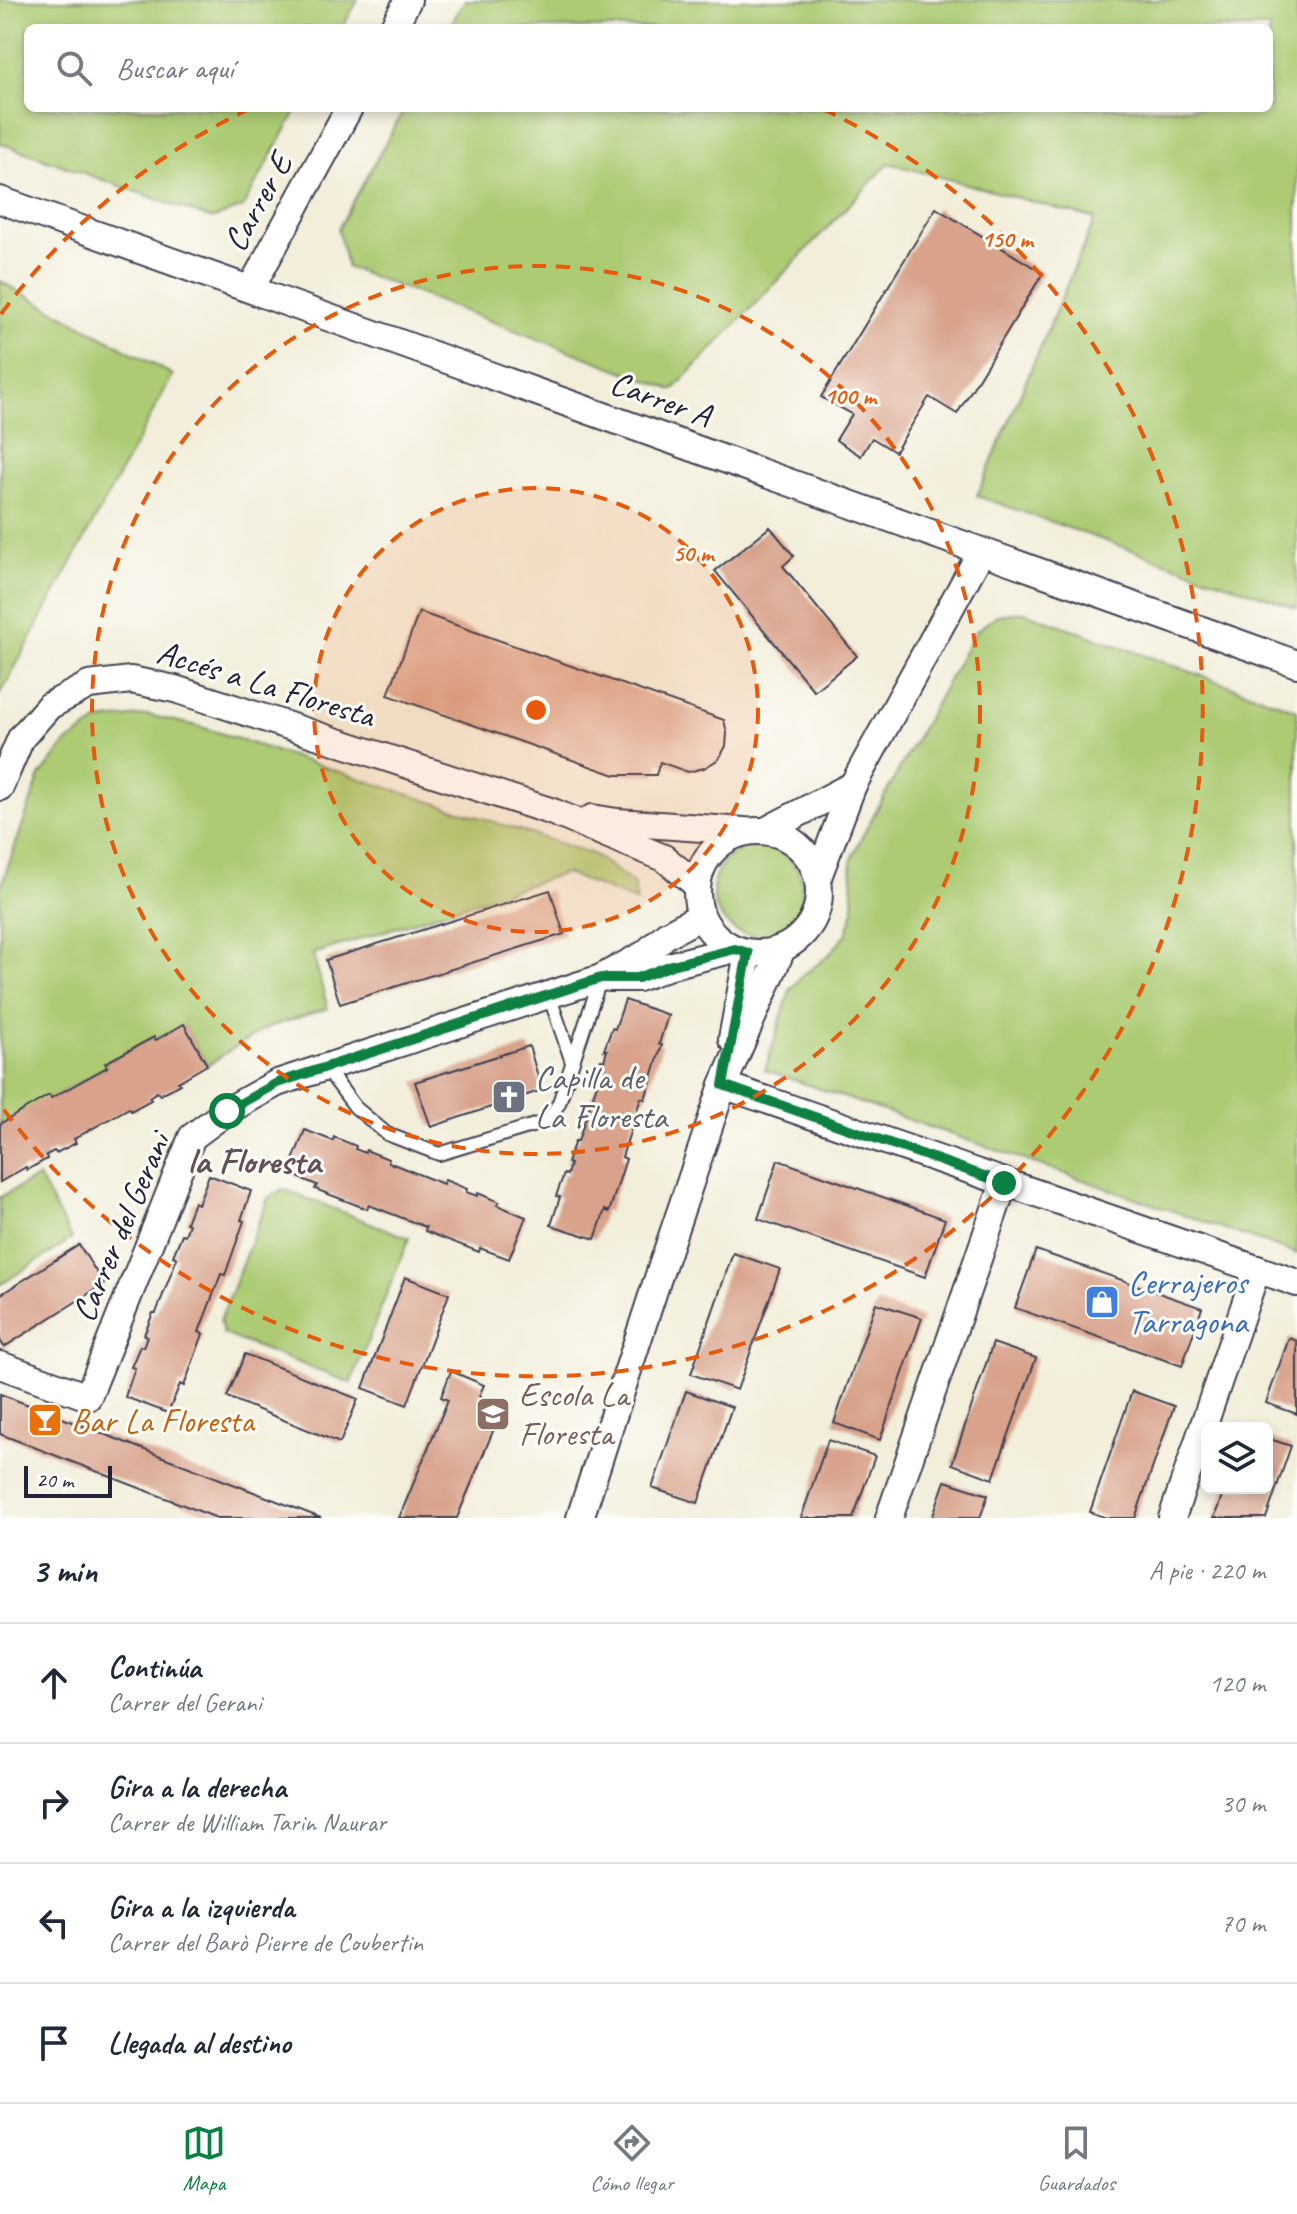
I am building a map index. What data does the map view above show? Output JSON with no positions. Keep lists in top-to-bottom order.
{
  "streets": {
    "street": [
      "Carrer E",
      "Carrer A",
      "Accés a La Floresta",
      "Carrer del Gerani"
    ]
  },
  "crossings": [
    ["Carrer E", "Carrer A"],
    ["Accés a La Floresta", "Carrer del Gerani"]
  ],
  "districts": ["la Floresta"],
  "places": {
    "church": ["Capilla de La Floresta"],
    "shop": ["Cerrajeros Tarragona"],
    "school or university": ["Escola La Floresta"],
    "bar": ["Bar La Floresta"]
  },
  "scale_bar": "20 m",
  "page": {
    "search": "Buscar aquí",
    "scale": "20 m",
    "heading": ["3 min", "A pie · 220 m"],
    "list": [
      ["Continúa", "Carrer del Gerani", "120 m"],
      ["Gira a la derecha", "Carrer de William Tarin Naurar", "30 m"],
      ["Gira a la izquierda", "Carrer del Barò Pierre de Coubertin", "70 m"],
      "Llegada al destino"
    ],
    "nav": ["Mapa", "Cómo llegar", "Guardados"]
  },
  "rings": ["150 m", "100 m", "50 m"]
}
